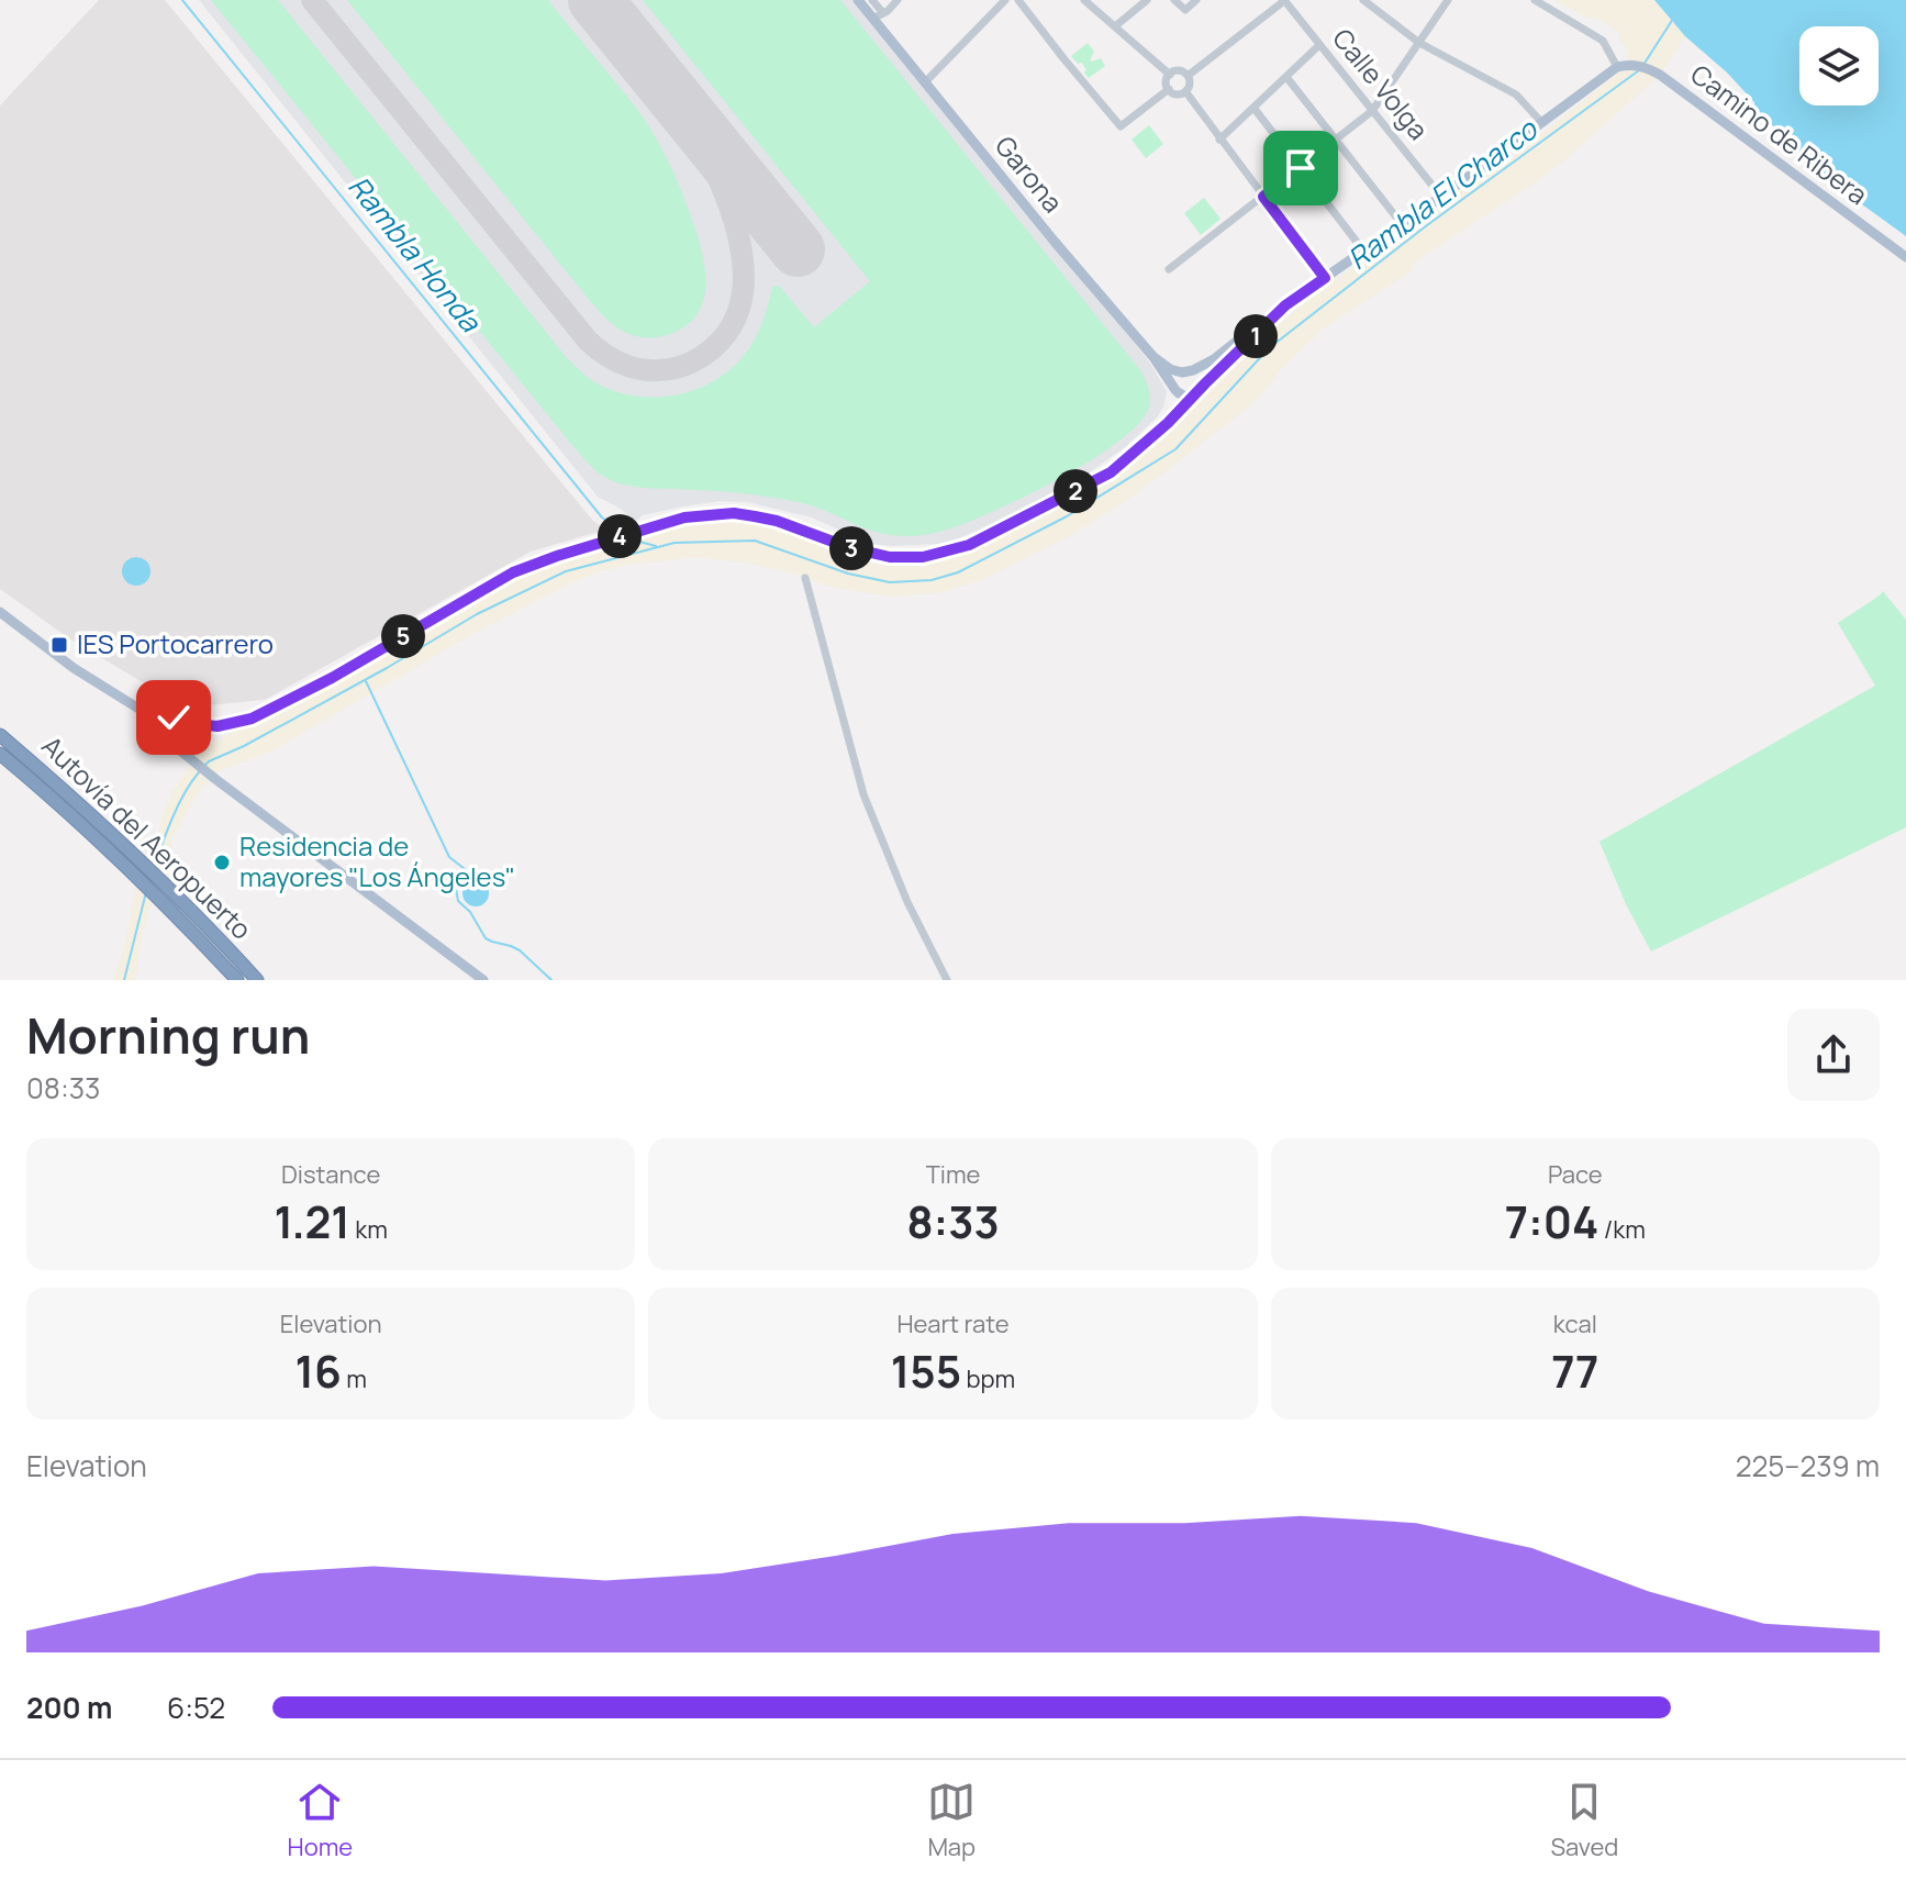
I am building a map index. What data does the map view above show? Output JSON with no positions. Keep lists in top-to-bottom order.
{
  "streets": {
    "highway": ["Autovía del Aeropuerto"],
    "main road": ["Camino de Ribera", "Garona"],
    "street": ["Calle Volga"]
  },
  "water": ["Rambla El Charco", "Rambla Honda"],
  "places": {
    "transit": ["IES Portocarrero"],
    "other": ["Residencia de mayores \"Los Ángeles\""]
  },
  "page": {
    "pins": [
      "1",
      "2",
      "4",
      "3",
      "5"
    ],
    "heading": ["Morning run", "08:33"],
    "stats": [
      ["Distance", "1.21 km"],
      ["Time", "8:33"],
      ["Pace", "7:04 /km"],
      ["Elevation", "16 m"],
      ["Heart rate", "155 bpm"],
      ["kcal", "77"]
    ],
    "chart": ["Elevation", "225–239 m"],
    "list": [
      {
        "name": "200 m",
        "note": "6:52"
      }
    ],
    "tabs": ["Home", "Map", "Saved"]
  }
}
